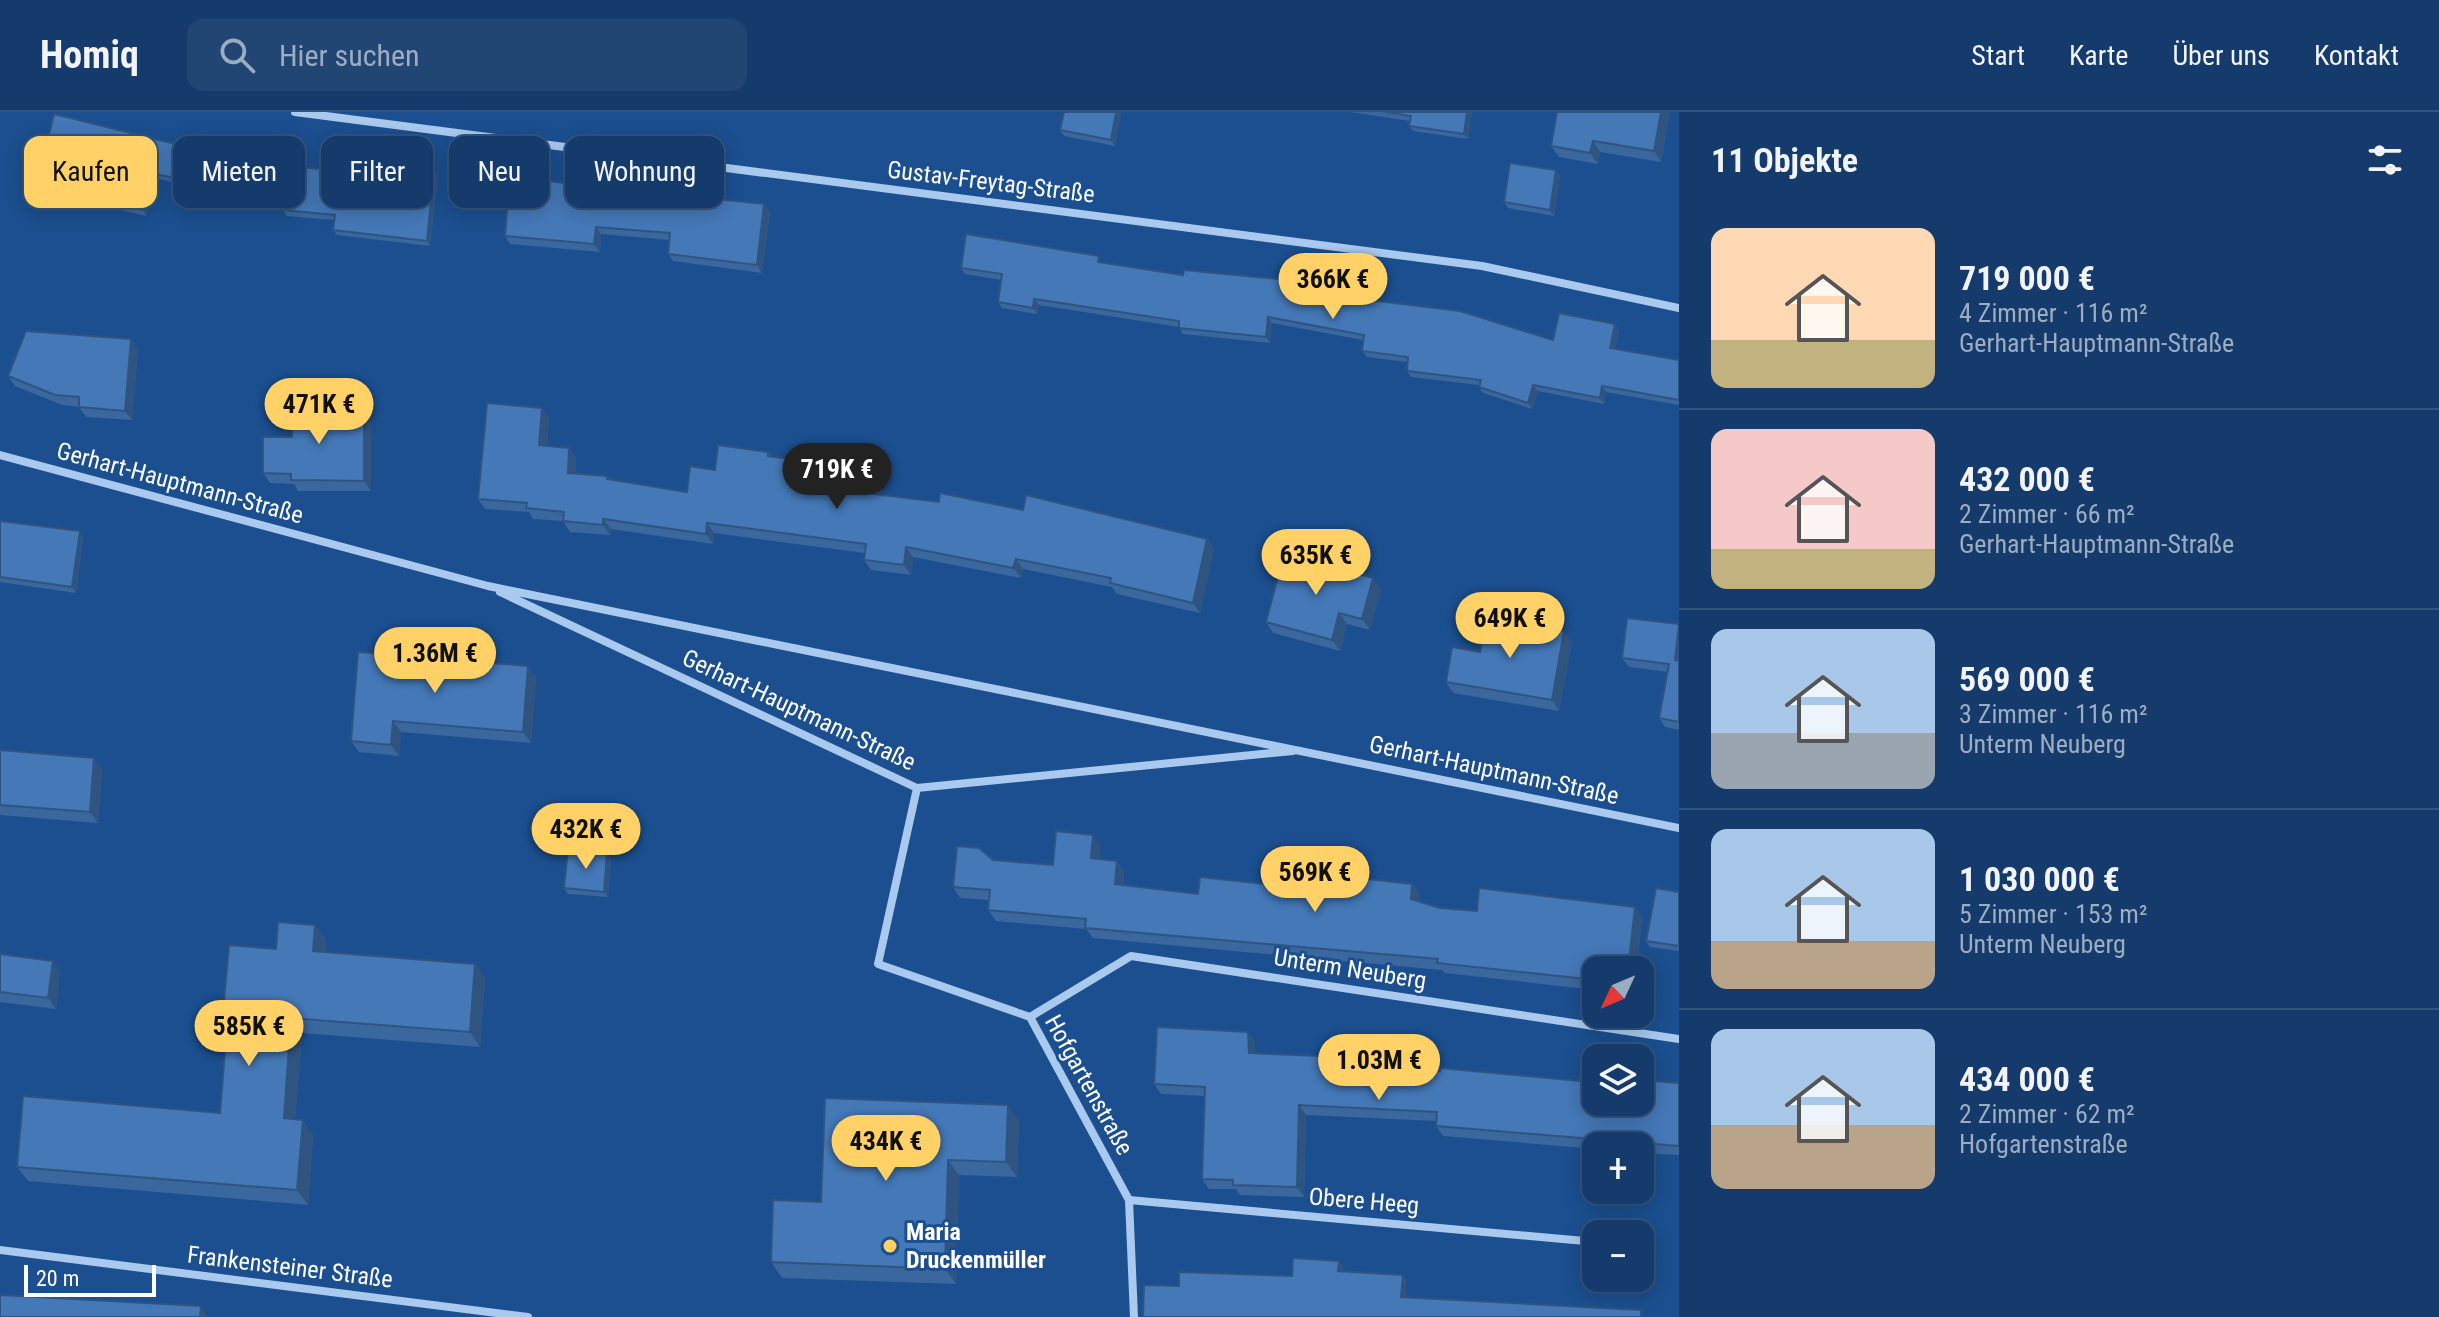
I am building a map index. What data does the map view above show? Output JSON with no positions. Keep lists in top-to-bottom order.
{
  "streets": {
    "street": [
      "Gustav-Freytag-Straße",
      "Gerhart-Hauptmann-Straße",
      "Unterm Neuberg",
      "Hofgartenstraße",
      "Obere Heeg",
      "Frankensteiner Straße"
    ]
  },
  "crossings": [
    ["Gerhart-Hauptmann-Straße", "Hofgartenstraße"],
    ["Unterm Neuberg", "Hofgartenstraße"],
    ["Hofgartenstraße", "Obere Heeg"]
  ],
  "places": ["Maria Druckenmüller"],
  "scale_bar": "20 m",
  "north": "bottom left",
  "page": {
    "header": "Homiq",
    "search": "Hier suchen",
    "nav": [
      "Start",
      "Karte",
      "Über uns",
      "Kontakt"
    ],
    "heading": "11 Objekte",
    "chip": [
      "Kaufen",
      "Mieten",
      "Filter",
      "Neu",
      "Wohnung"
    ],
    "list": [
      {
        "name": "719 000 €",
        "note": "4 Zimmer · 116 m² · Gerhart-Hauptmann-Straße"
      },
      {
        "name": "432 000 €",
        "note": "2 Zimmer · 66 m² · Gerhart-Hauptmann-Straße"
      },
      {
        "name": "569 000 €",
        "note": "3 Zimmer · 116 m² · Unterm Neuberg"
      },
      {
        "name": "1 030 000 €",
        "note": "5 Zimmer · 153 m² · Unterm Neuberg"
      },
      {
        "name": "434 000 €",
        "note": "2 Zimmer · 62 m² · Hofgartenstraße"
      }
    ],
    "price": [
      "366K €",
      "471K €",
      "719K €",
      "635K €",
      "649K €",
      "1.36M €",
      "432K €",
      "569K €",
      "585K €",
      "1.03M €",
      "434K €"
    ],
    "map_buttons": ["+", "−"],
    "scale": "20 m"
  }
}
